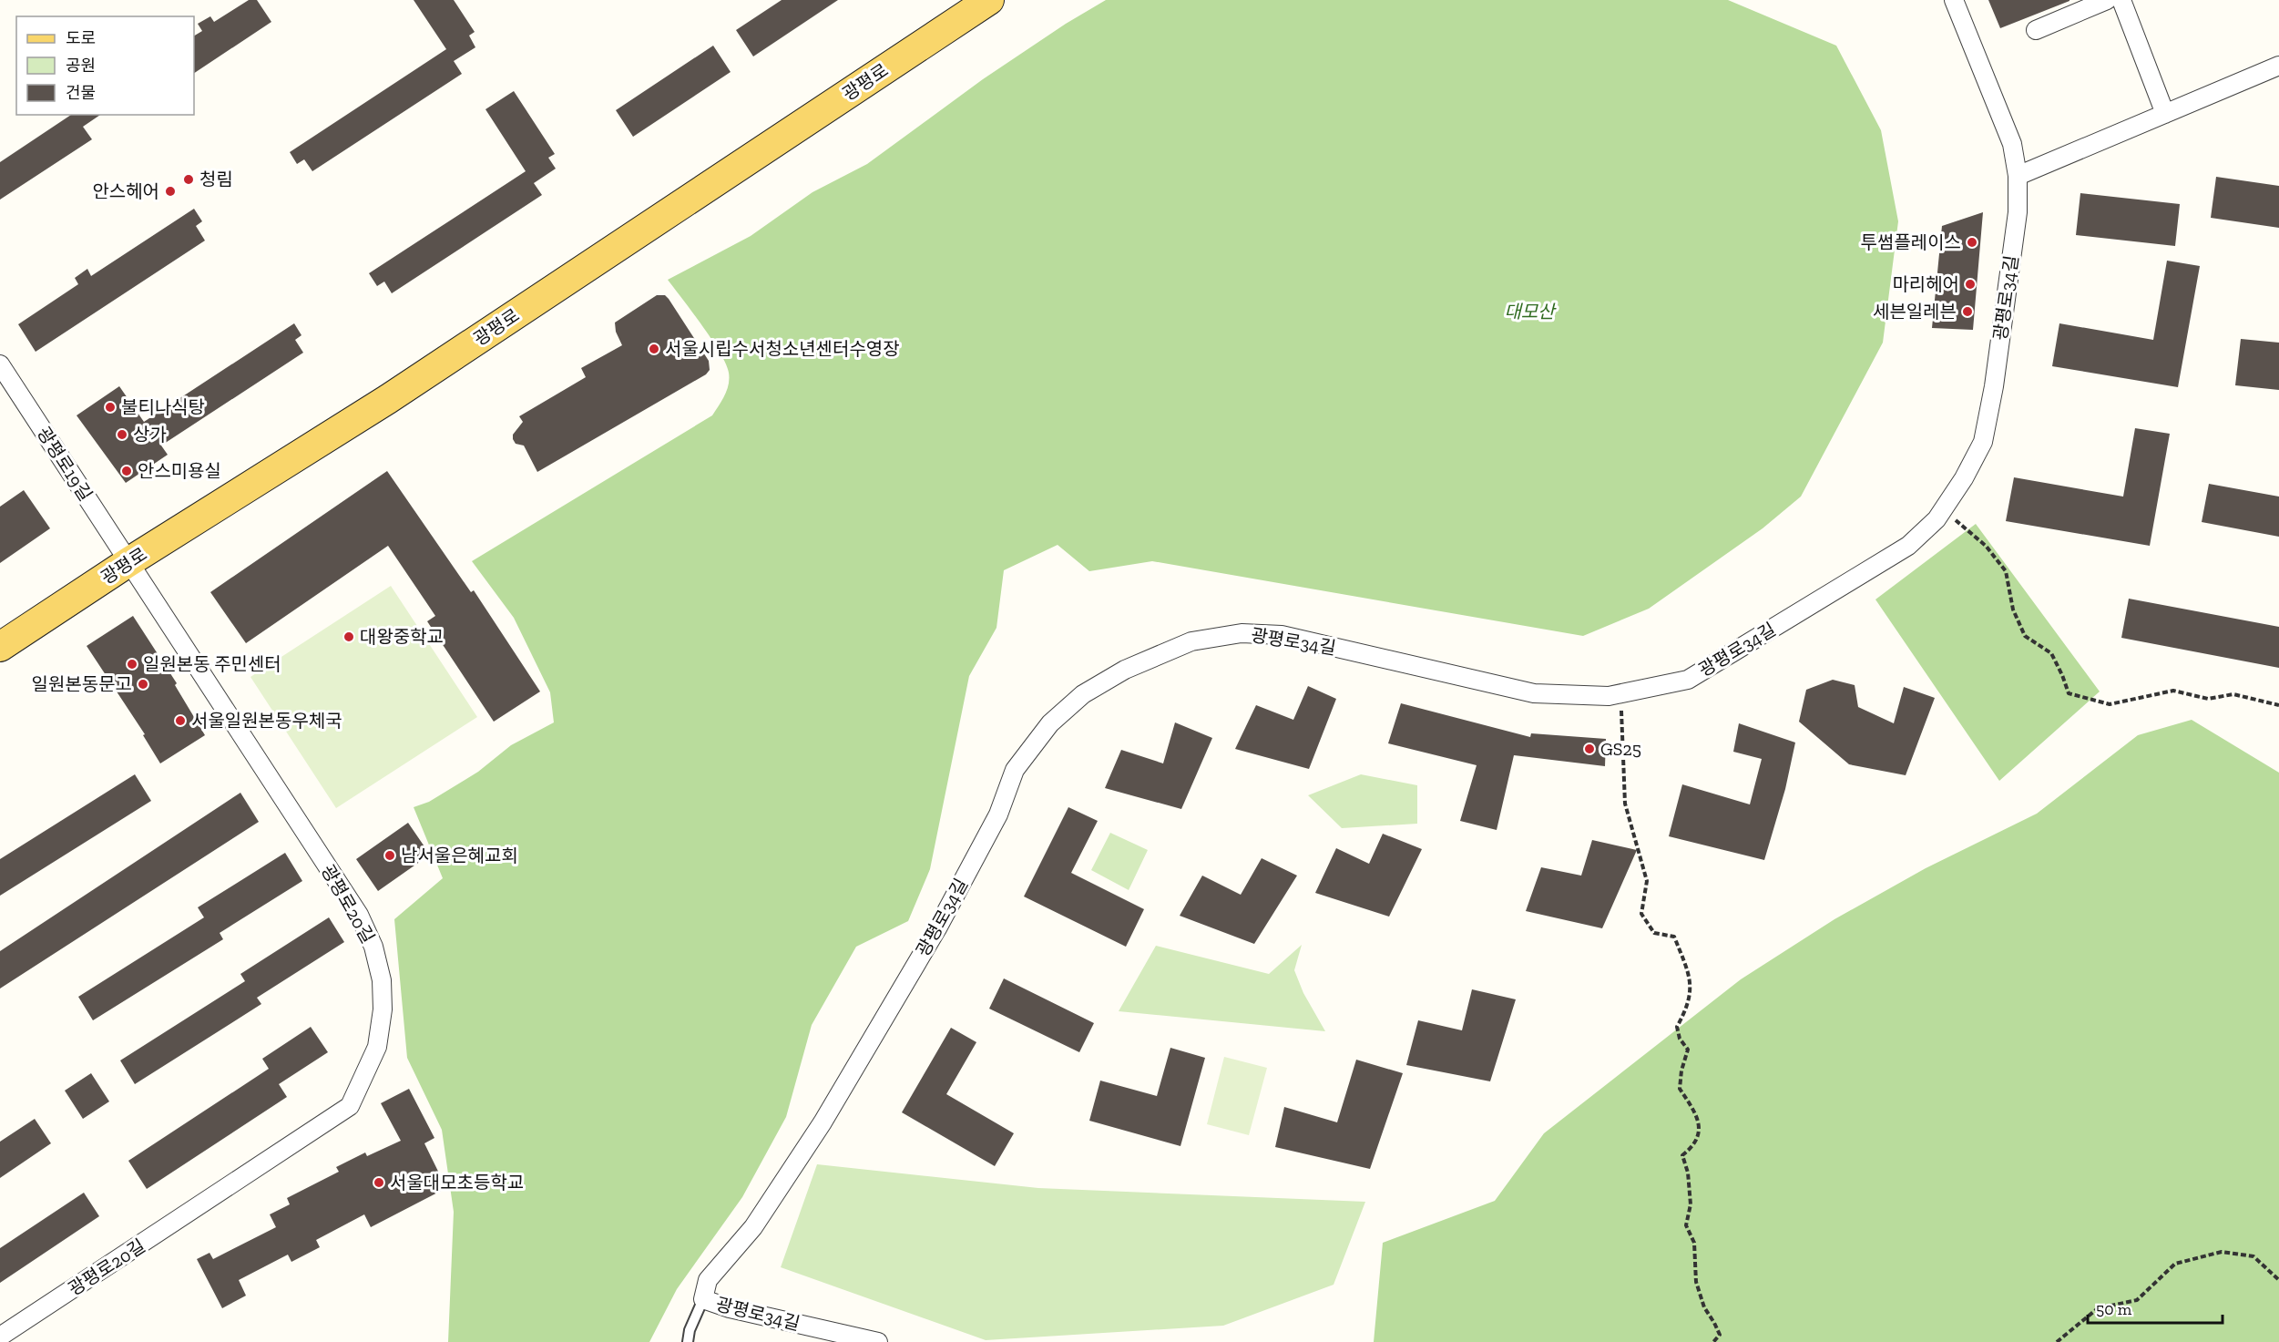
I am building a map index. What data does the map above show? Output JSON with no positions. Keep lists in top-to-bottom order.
{
  "streets": {
    "main road": ["광평로"],
    "street": ["광평로34길", "광평로19길", "광평로20길"]
  },
  "crossings": [
    ["광평로", "광평로19길"],
    ["광평로", "광평로20길"],
    ["광평로19길", "광평로20길"]
  ],
  "parks": ["대모산"],
  "places": [
    "청림",
    "안스헤어",
    "투썸플레이스",
    "마리헤어",
    "세븐일레븐",
    "서울시립수서청소년센터수영장",
    "불티나식탕",
    "상가",
    "안스미용실",
    "대왕중학교",
    "일원본동 주민센터",
    "일원본동문고",
    "서울일원본동우체국",
    "GS25",
    "남서울은혜교회",
    "서울대모초등학교"
  ],
  "legend": ["도로", "공원", "건물"],
  "scale_bar": "50 m"
}
